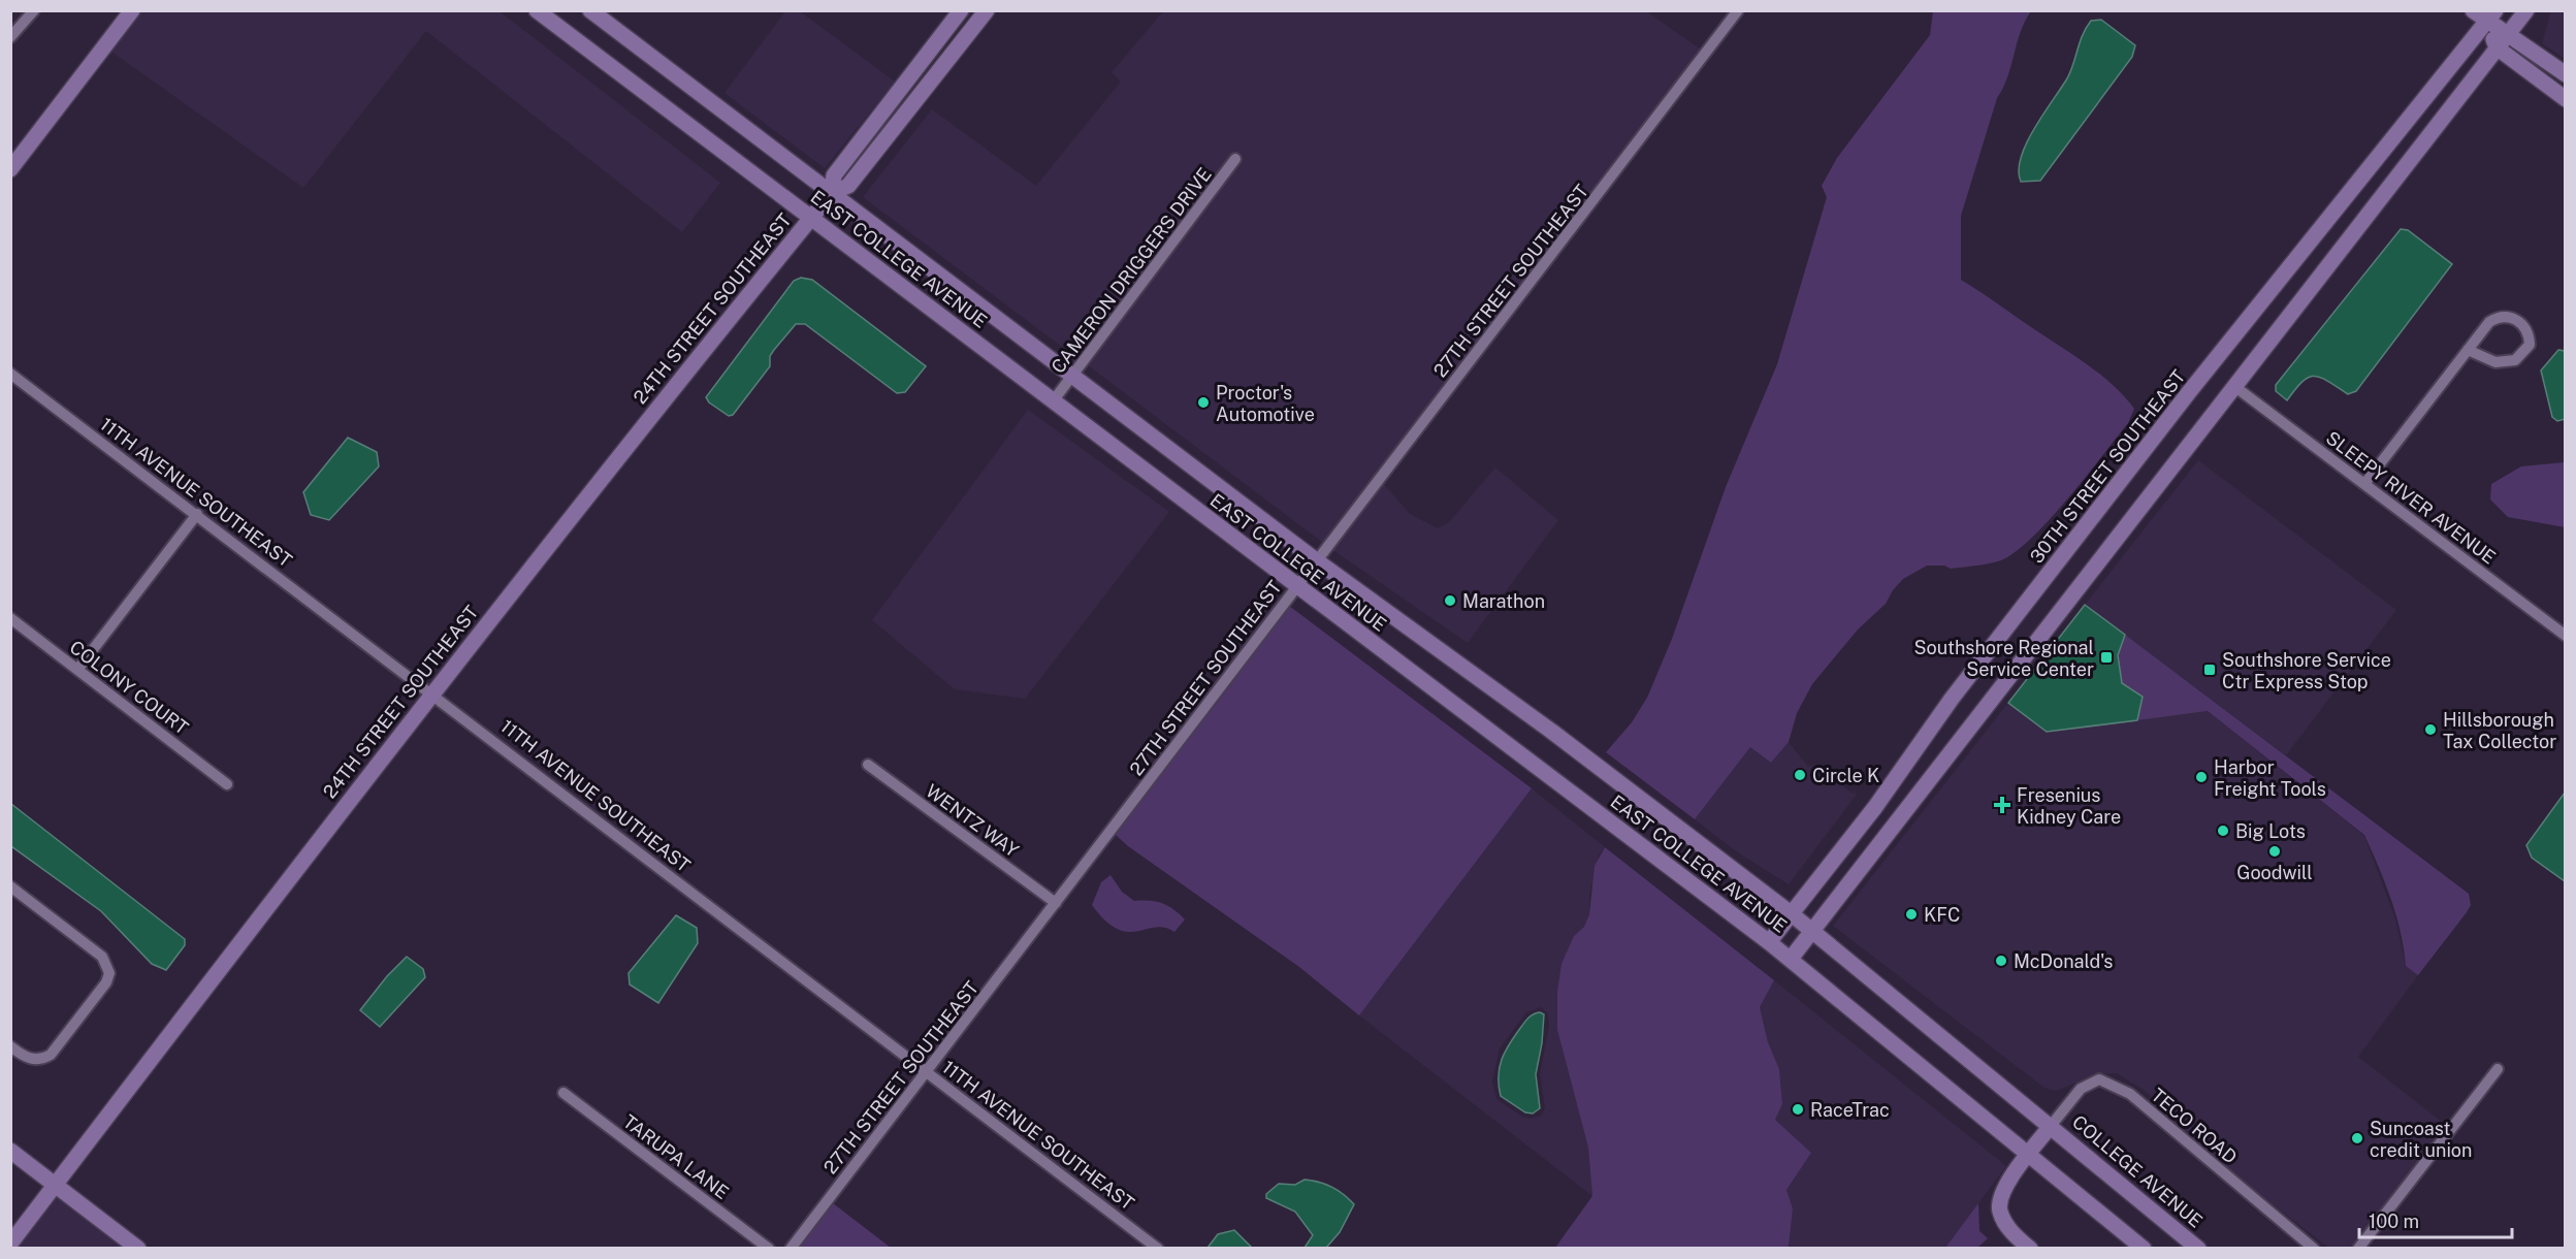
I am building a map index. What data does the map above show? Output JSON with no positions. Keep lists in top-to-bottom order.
{
  "streets": {
    "street": [
      "EAST COLLEGE AVENUE",
      "CAMERON DRIGGERS DRIVE",
      "27TH STREET SOUTHEAST",
      "24TH STREET SOUTHEAST",
      "30TH STREET SOUTHEAST",
      "11TH AVENUE SOUTHEAST",
      "SLEEPY RIVER AVENUE",
      "COLONY COURT",
      "WENTZ WAY",
      "TECO ROAD",
      "TARUPA LANE",
      "COLLEGE AVENUE"
    ]
  },
  "crossings": [
    ["EAST COLLEGE AVENUE", "CAMERON DRIGGERS DRIVE"],
    ["EAST COLLEGE AVENUE", "27TH STREET SOUTHEAST"],
    ["EAST COLLEGE AVENUE", "24TH STREET SOUTHEAST"],
    ["EAST COLLEGE AVENUE", "30TH STREET SOUTHEAST"],
    ["EAST COLLEGE AVENUE", "TECO ROAD"],
    ["EAST COLLEGE AVENUE", "COLLEGE AVENUE"],
    ["27TH STREET SOUTHEAST", "11TH AVENUE SOUTHEAST"],
    ["27TH STREET SOUTHEAST", "WENTZ WAY"],
    ["24TH STREET SOUTHEAST", "11TH AVENUE SOUTHEAST"],
    ["TECO ROAD", "COLLEGE AVENUE"]
  ],
  "places": {
    "other": [
      "Proctor's Automotive",
      "Marathon",
      "Hillsborough Tax Collector",
      "Circle K",
      "Harbor Freight Tools",
      "Big Lots",
      "Goodwill",
      "KFC",
      "McDonald's",
      "RaceTrac",
      "Suncoast credit union"
    ],
    "transit": ["Southshore Regional Service Center", "Southshore Service Ctr Express Stop"],
    "health": ["Fresenius Kidney Care"]
  },
  "scale_bar": "100 m"
}
